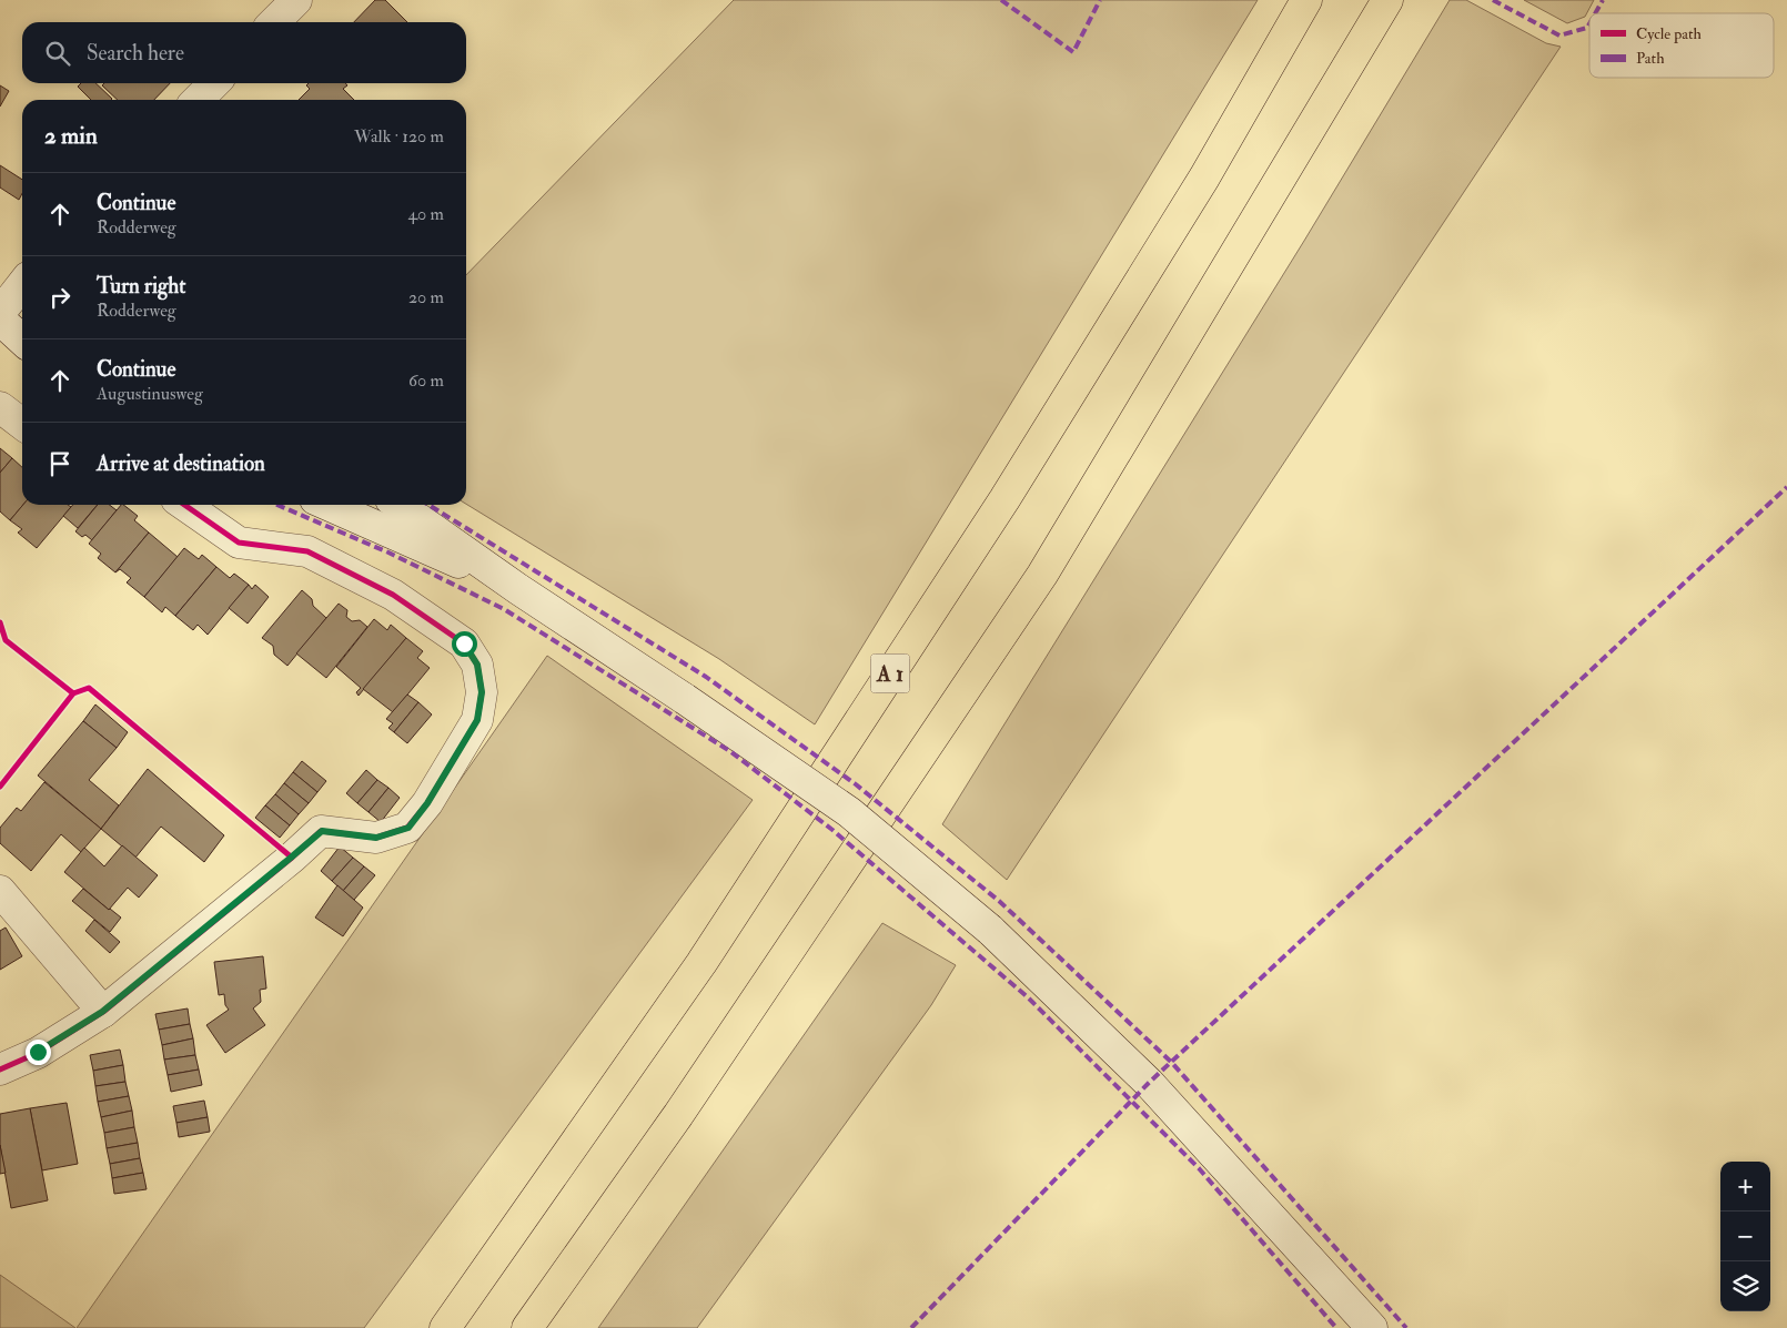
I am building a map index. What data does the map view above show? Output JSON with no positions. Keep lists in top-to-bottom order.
{
  "streets": {
    "highway": ["A 1"]
  },
  "legend": ["Cycle path", "Path"],
  "page": {
    "search": "Search here",
    "heading": ["2 min", "Walk · 120 m"],
    "list": [
      ["Continue", "Rodderweg", "40 m"],
      ["Turn right", "Rodderweg", "20 m"],
      ["Continue", "Augustinusweg", "60 m"],
      "Arrive at destination"
    ],
    "map_buttons": ["+", "−"]
  }
}
